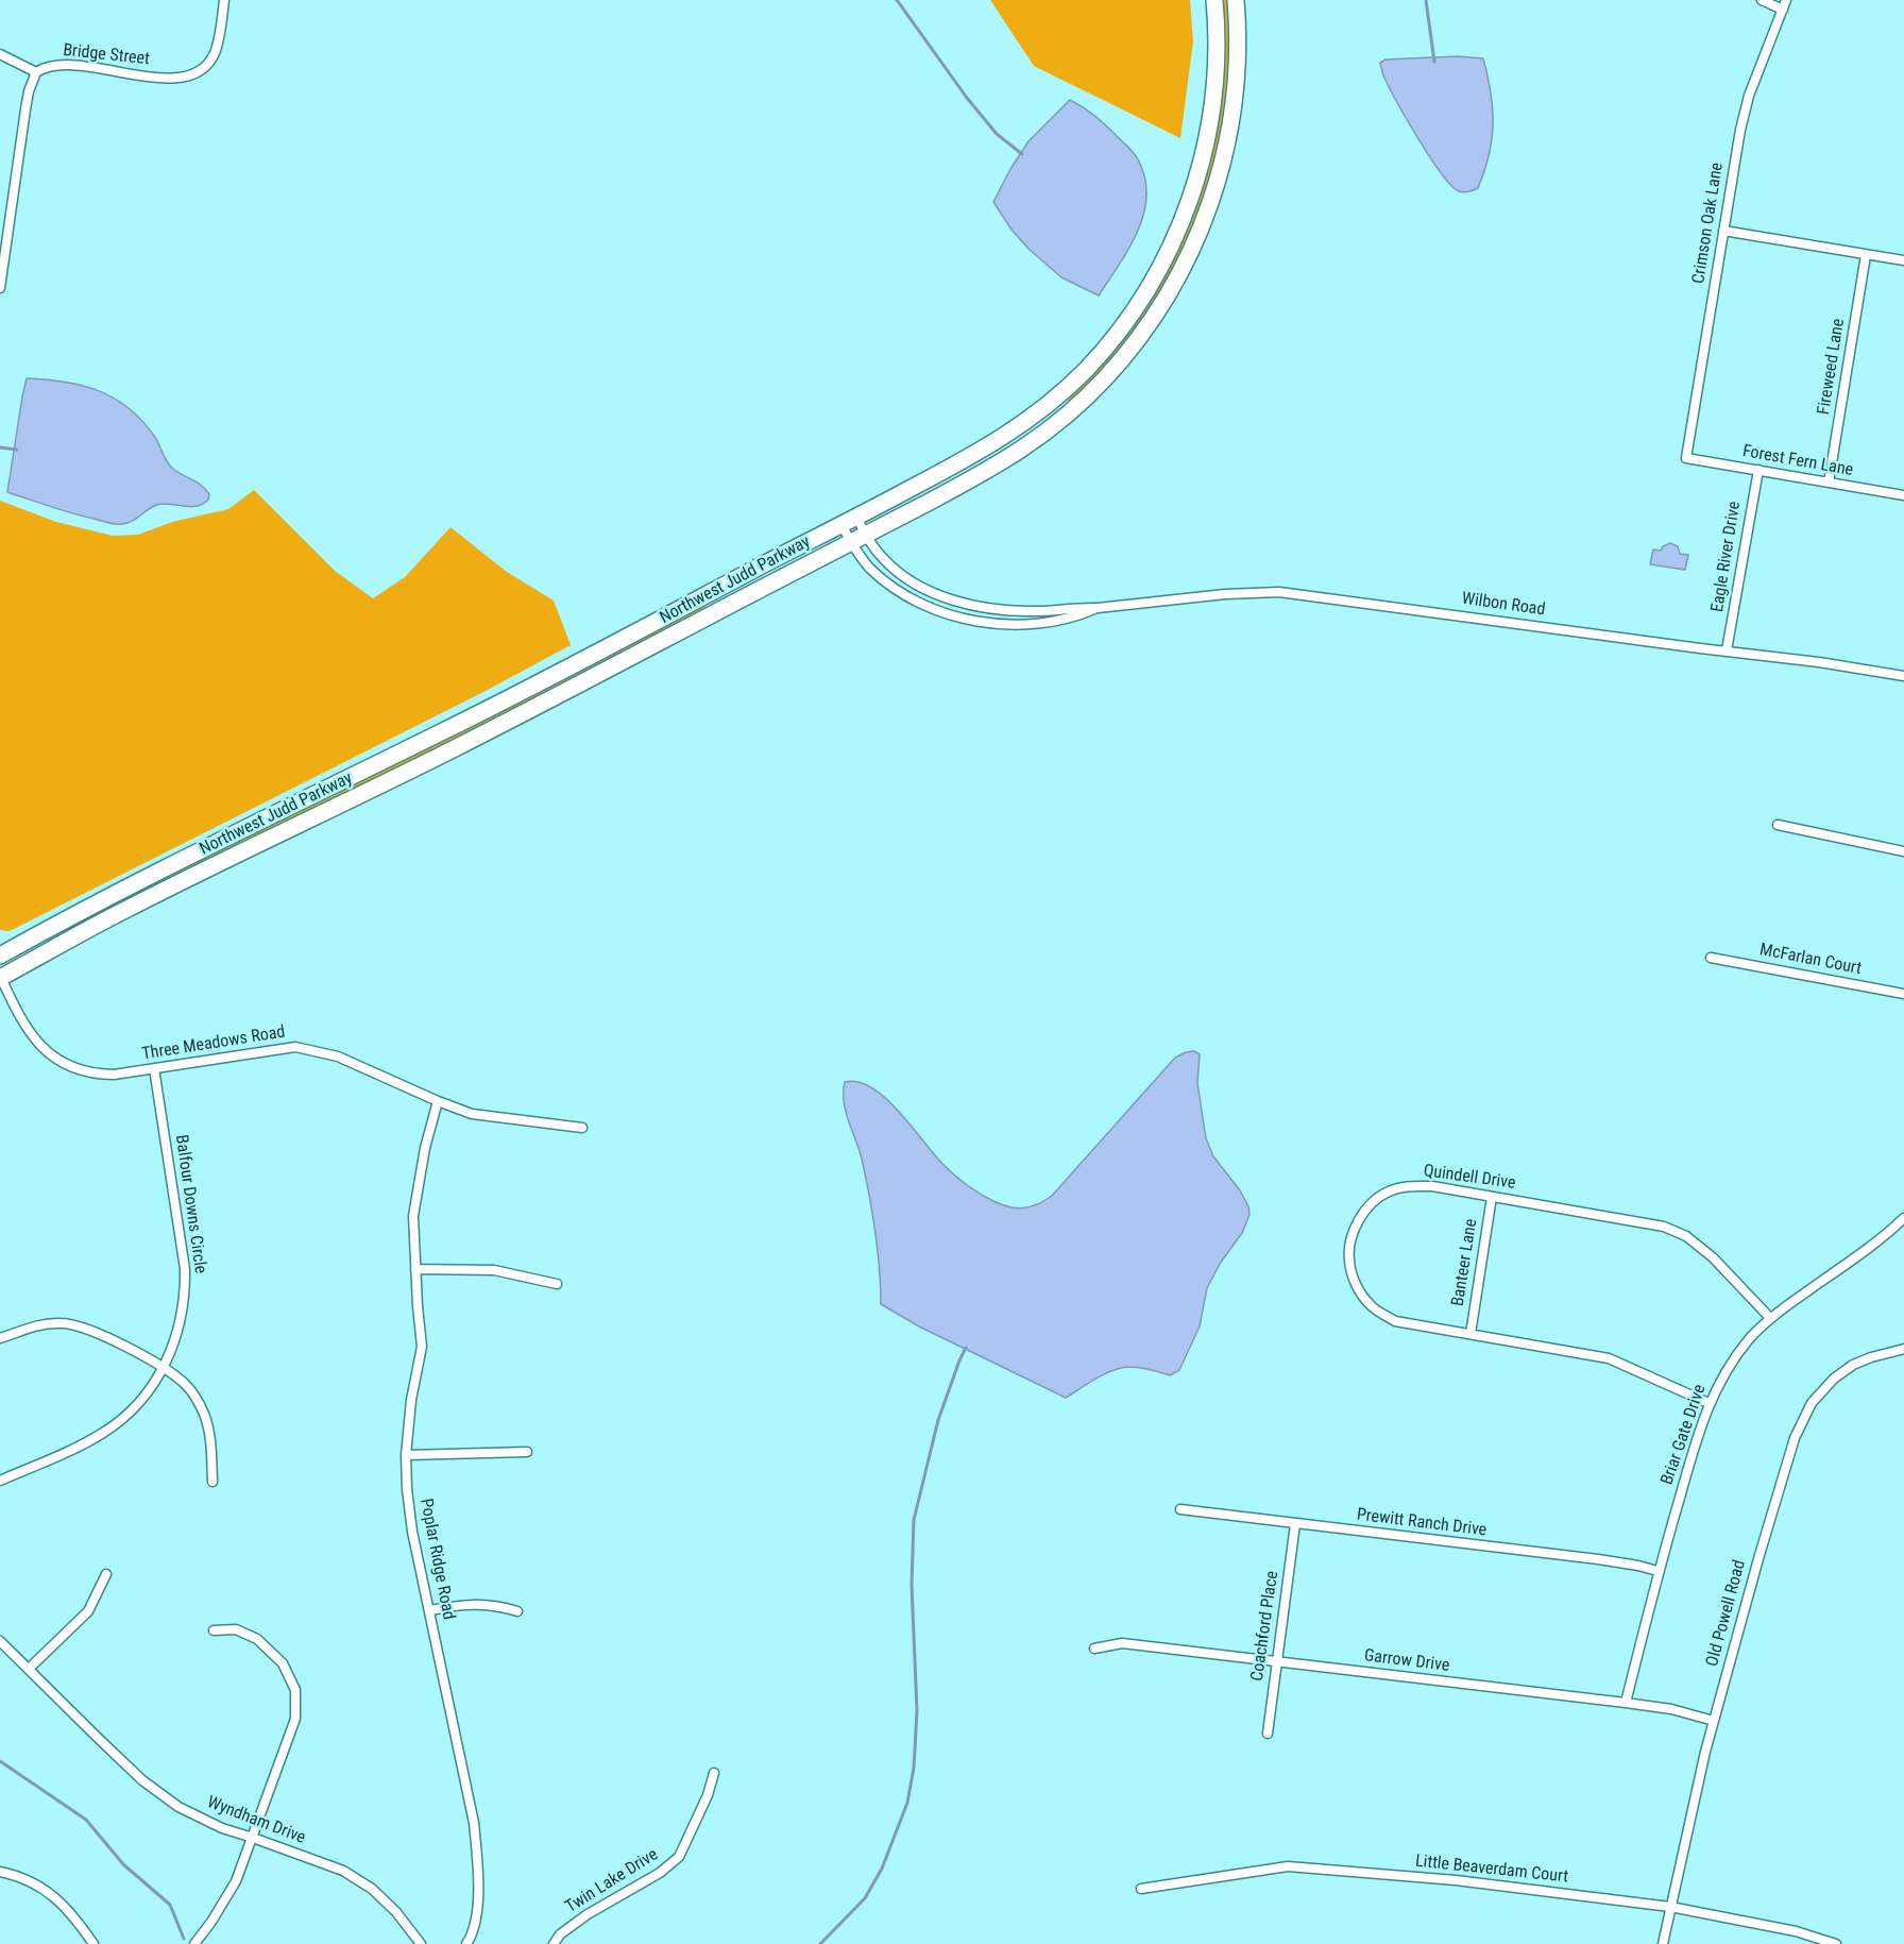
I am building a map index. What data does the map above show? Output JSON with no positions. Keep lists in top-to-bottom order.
{
  "streets": {
    "highway": ["Northwest Judd Parkway"],
    "street": [
      "Bridge Street",
      "Crimson Oak Lane",
      "Fireweed Lane",
      "Forest Fern Lane",
      "Eagle River Drive",
      "Wilbon Road",
      "McFarlan Court",
      "Three Meadows Road",
      "Quindell Drive",
      "Balfour Downs Circle",
      "Banteer Lane",
      "Briar Gate Drive",
      "Prewitt Ranch Drive",
      "Poplar Ridge Road",
      "Old Powell Road",
      "Coachford Place",
      "Garrow Drive",
      "Wyndham Drive",
      "Little Beaverdam Court",
      "Twin Lake Drive"
    ]
  },
  "crossings": [
    ["Crimson Oak Lane", "Forest Fern Lane"],
    ["Fireweed Lane", "Forest Fern Lane"],
    ["Forest Fern Lane", "Eagle River Drive"],
    ["Eagle River Drive", "Wilbon Road"],
    ["Northwest Judd Parkway", "Wilbon Road"],
    ["Northwest Judd Parkway", "Three Meadows Road"],
    ["Three Meadows Road", "Balfour Downs Circle"],
    ["Three Meadows Road", "Poplar Ridge Road"],
    ["Quindell Drive", "Banteer Lane"],
    ["Quindell Drive", "Briar Gate Drive"],
    ["Briar Gate Drive", "Prewitt Ranch Drive"],
    ["Briar Gate Drive", "Garrow Drive"],
    ["Prewitt Ranch Drive", "Coachford Place"],
    ["Old Powell Road", "Garrow Drive"],
    ["Old Powell Road", "Little Beaverdam Court"],
    ["Coachford Place", "Garrow Drive"]
  ]
}
